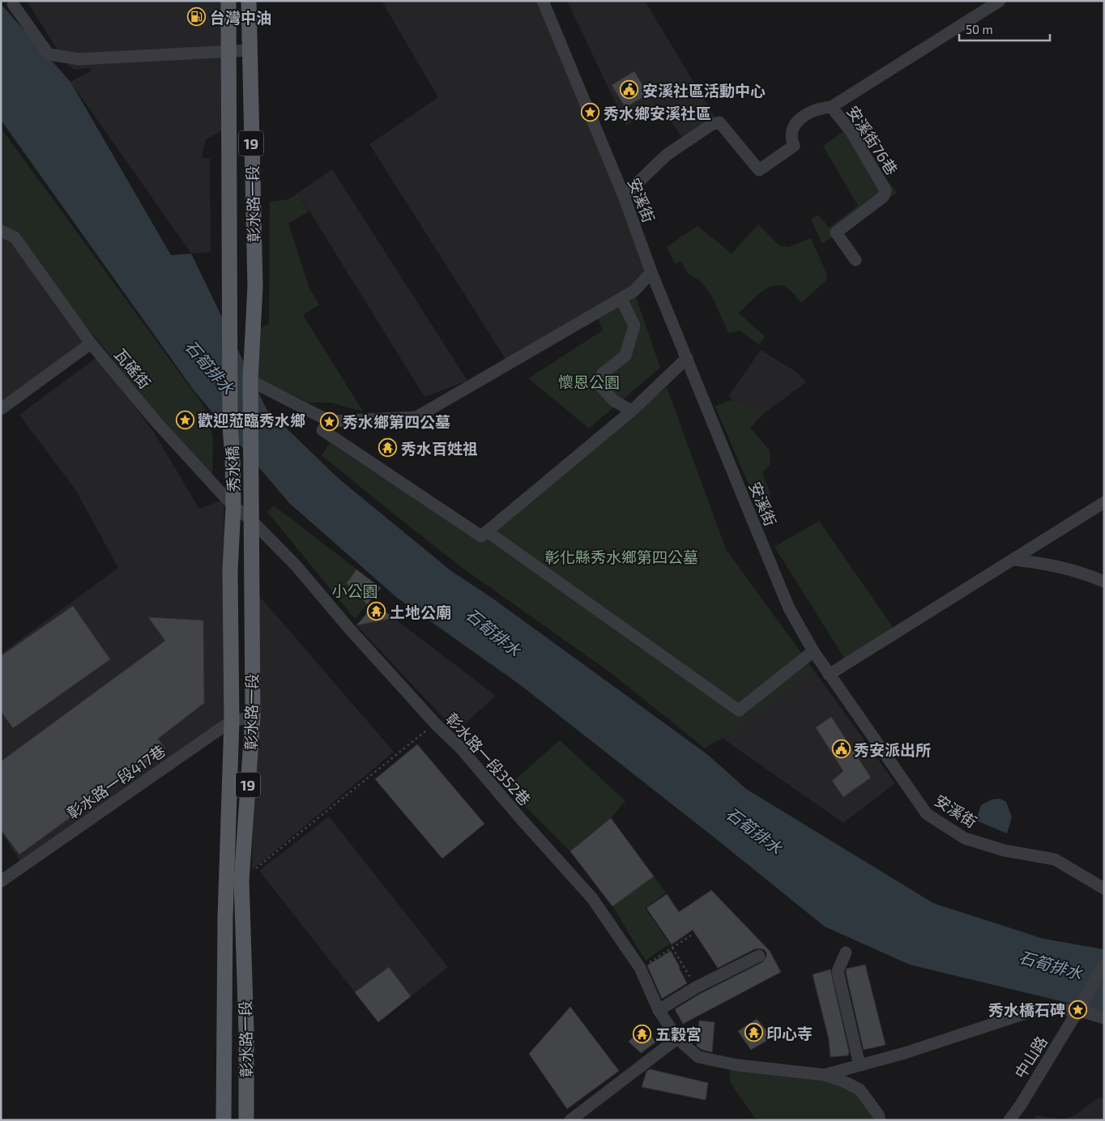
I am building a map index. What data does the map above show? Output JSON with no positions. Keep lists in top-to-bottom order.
{
  "streets": {
    "main road": ["19", "彰水路一段", "秀水橋"],
    "street": [
      "安溪街76巷",
      "安溪街",
      "瓦磘街",
      "彰水路一段352巷",
      "彰水路一段417巷",
      "中山路"
    ]
  },
  "crossings": [
    ["安溪街76巷", "安溪街"],
    ["彰水路一段", "瓦磘街"],
    ["彰水路一段", "秀水橋"],
    ["彰水路一段", "彰水路一段352巷"],
    ["彰水路一段", "彰水路一段417巷"],
    ["瓦磘街", "秀水橋"],
    ["瓦磘街", "彰水路一段352巷"]
  ],
  "water": ["石筍排水"],
  "parks": ["懷恩公園", "彰化縣秀水鄉第四公墓", "小公園"],
  "places": {
    "fuel station": ["台灣中油"],
    "public building": ["安溪社區活動中心", "秀安派出所"],
    "place": [
      "秀水鄉安溪社區",
      "歡迎蒞臨秀水鄉",
      "秀水鄉第四公墓",
      "秀水橋石碑"
    ],
    "temple": [
      "秀水百姓祖",
      "土地公廟",
      "印心寺",
      "五穀宮"
    ]
  },
  "scale_bar": "50 m"
}
